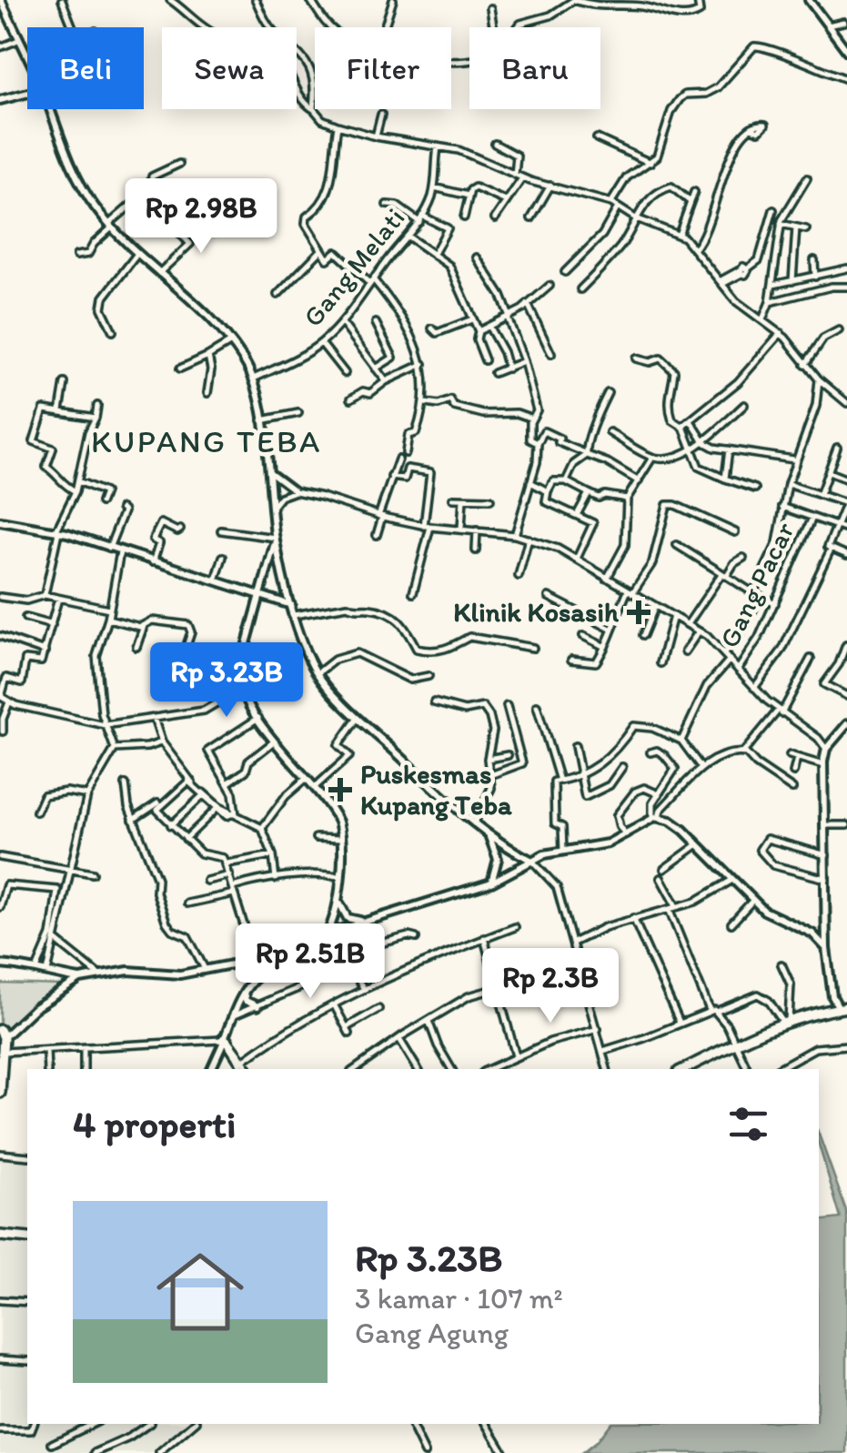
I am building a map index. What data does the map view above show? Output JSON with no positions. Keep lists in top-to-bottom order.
{
  "streets": {
    "street": ["Gang Melati", "Gang Pacar"]
  },
  "districts": ["KUPANG TEBA"],
  "places": {
    "health": ["Klinik Kosasih", "Puskesmas Kupang Teba"]
  },
  "page": {
    "chip": [
      "Beli",
      "Sewa",
      "Filter",
      "Baru"
    ],
    "price": [
      "Rp 2.98B",
      "Rp 3.23B",
      "Rp 2.51B",
      "Rp 2.3B"
    ],
    "heading": "4 properti",
    "list": [
      {
        "name": "Rp 3.23B",
        "note": "3 kamar · 107 m² · Gang Agung"
      }
    ]
  }
}
